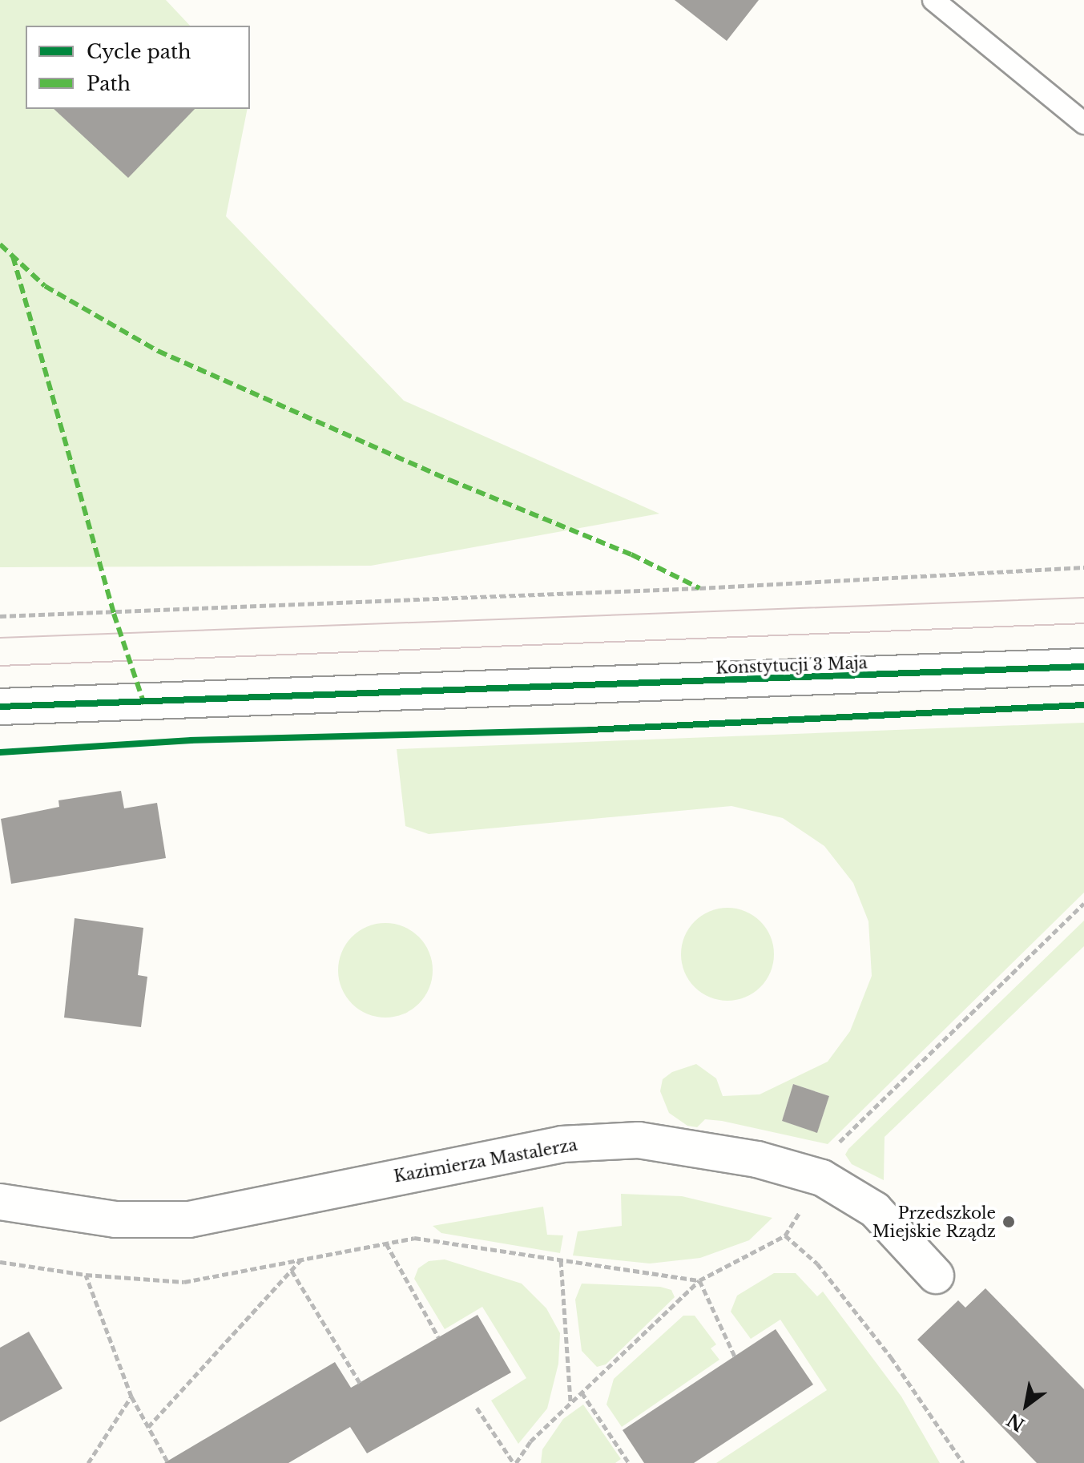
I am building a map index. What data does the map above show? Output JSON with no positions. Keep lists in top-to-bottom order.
{
  "streets": {
    "street": ["Konstytucji 3 Maja", "Kazimierza Mastalerza"]
  },
  "places": ["Przedszkole Miejskie Rządz"],
  "legend": ["Cycle path", "Path"],
  "north": "bottom left"
}
